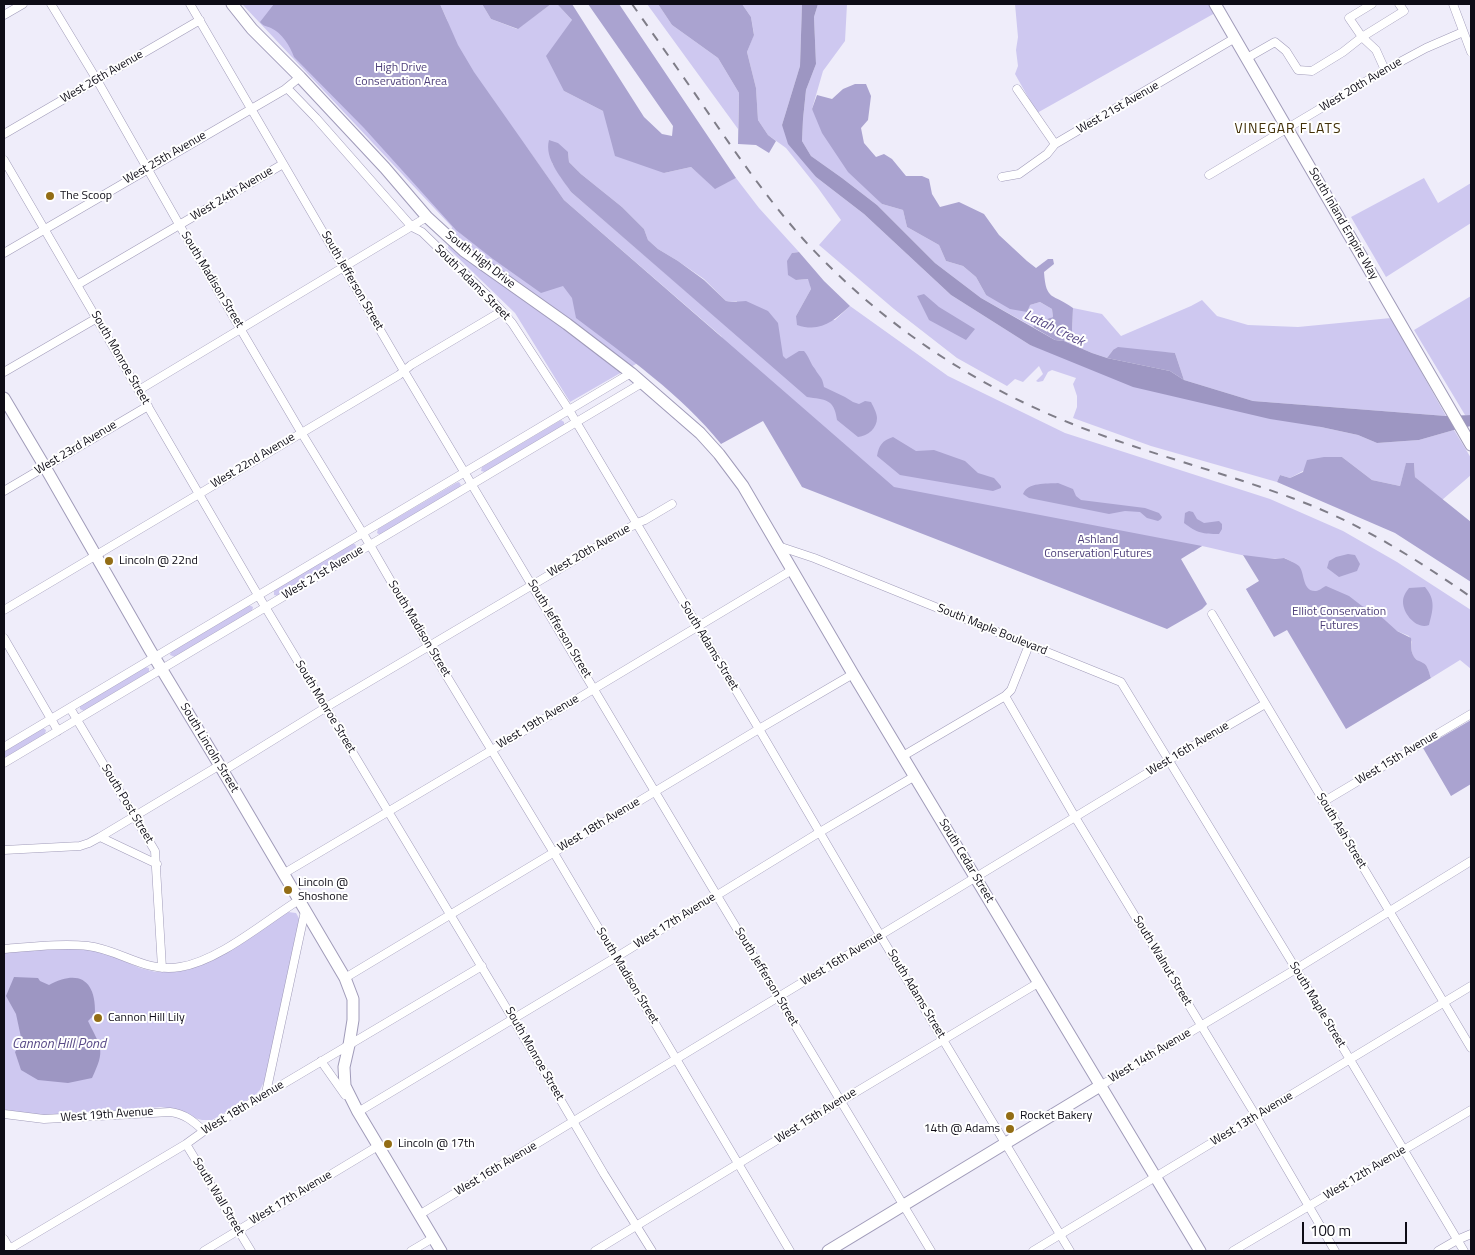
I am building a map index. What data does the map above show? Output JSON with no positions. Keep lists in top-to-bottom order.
{
  "streets": {
    "street": [
      "West 26th Avenue",
      "West 20th Avenue",
      "West 21st Avenue",
      "West 25th Avenue",
      "West 24th Avenue",
      "South Inland Empire Way",
      "South High Drive",
      "South Madison Street",
      "South Jefferson Street",
      "South Adams Street",
      "South Monroe Street",
      "West 23rd Avenue",
      "West 22nd Avenue",
      "South Maple Boulevard",
      "West 19th Avenue",
      "South Lincoln Street",
      "West 16th Avenue",
      "West 15th Avenue",
      "South Post Street",
      "West 18th Avenue",
      "South Ash Street",
      "South Cedar Street",
      "West 17th Avenue",
      "South Walnut Street",
      "South Maple Street",
      "West 14th Avenue",
      "West 13th Avenue",
      "West 12th Avenue",
      "South Wall Street"
    ]
  },
  "crossings": [
    ["West 26th Avenue", "South Madison Street"],
    ["West 26th Avenue", "South Jefferson Street"],
    ["West 20th Avenue", "South Inland Empire Way"],
    ["West 20th Avenue", "South Madison Street"],
    ["West 20th Avenue", "South Jefferson Street"],
    ["West 20th Avenue", "South Adams Street"],
    ["West 20th Avenue", "South Monroe Street"],
    ["West 20th Avenue", "South Lincoln Street"],
    ["West 20th Avenue", "South Post Street"],
    ["West 21st Avenue", "South Inland Empire Way"],
    ["West 21st Avenue", "South High Drive"],
    ["West 21st Avenue", "South Madison Street"],
    ["West 21st Avenue", "South Jefferson Street"],
    ["West 21st Avenue", "South Adams Street"],
    ["West 21st Avenue", "South Monroe Street"],
    ["West 21st Avenue", "South Lincoln Street"],
    ["West 21st Avenue", "South Post Street"],
    ["West 25th Avenue", "South High Drive"],
    ["West 25th Avenue", "South Madison Street"],
    ["West 25th Avenue", "South Jefferson Street"],
    ["West 25th Avenue", "South Adams Street"],
    ["West 25th Avenue", "South Monroe Street"],
    ["West 24th Avenue", "South Madison Street"],
    ["West 24th Avenue", "South Jefferson Street"],
    ["West 24th Avenue", "South Monroe Street"],
    ["South High Drive", "South Cedar Street"],
    ["South Madison Street", "West 22nd Avenue"],
    ["South Madison Street", "West 19th Avenue"],
    ["South Madison Street", "West 16th Avenue"],
    ["South Madison Street", "West 15th Avenue"],
    ["South Madison Street", "West 18th Avenue"],
    ["South Madison Street", "West 17th Avenue"],
    ["South Jefferson Street", "West 22nd Avenue"],
    ["South Jefferson Street", "West 19th Avenue"],
    ["South Jefferson Street", "West 16th Avenue"],
    ["South Jefferson Street", "West 15th Avenue"],
    ["South Jefferson Street", "West 18th Avenue"],
    ["South Jefferson Street", "West 17th Avenue"],
    ["South Jefferson Street", "West 14th Avenue"],
    ["South Adams Street", "West 22nd Avenue"],
    ["South Adams Street", "West 19th Avenue"],
    ["South Adams Street", "West 16th Avenue"],
    ["South Adams Street", "West 15th Avenue"],
    ["South Adams Street", "West 18th Avenue"],
    ["South Adams Street", "West 17th Avenue"],
    ["South Adams Street", "West 14th Avenue"],
    ["South Adams Street", "West 13th Avenue"],
    ["South Monroe Street", "West 23rd Avenue"],
    ["South Monroe Street", "West 22nd Avenue"],
    ["South Monroe Street", "West 19th Avenue"],
    ["South Monroe Street", "West 16th Avenue"],
    ["South Monroe Street", "West 15th Avenue"],
    ["South Monroe Street", "West 18th Avenue"],
    ["South Monroe Street", "West 17th Avenue"],
    ["West 23rd Avenue", "South Lincoln Street"],
    ["West 22nd Avenue", "South Lincoln Street"],
    ["South Maple Boulevard", "West 16th Avenue"],
    ["South Maple Boulevard", "South Cedar Street"],
    ["South Maple Boulevard", "South Maple Street"],
    ["West 19th Avenue", "South Lincoln Street"],
    ["West 19th Avenue", "West 18th Avenue"],
    ["West 19th Avenue", "South Cedar Street"],
    ["South Lincoln Street", "West 16th Avenue"],
    ["South Lincoln Street", "West 18th Avenue"],
    ["South Lincoln Street", "West 17th Avenue"],
    ["West 16th Avenue", "South Ash Street"],
    ["West 16th Avenue", "South Cedar Street"],
    ["West 16th Avenue", "South Walnut Street"],
    ["West 16th Avenue", "South Maple Street"],
    ["West 15th Avenue", "South Ash Street"],
    ["West 15th Avenue", "South Cedar Street"],
    ["West 18th Avenue", "South Cedar Street"],
    ["West 18th Avenue", "South Wall Street"],
    ["South Ash Street", "West 14th Avenue"],
    ["South Ash Street", "West 13th Avenue"],
    ["South Cedar Street", "West 17th Avenue"],
    ["South Cedar Street", "West 14th Avenue"],
    ["South Cedar Street", "West 13th Avenue"],
    ["West 17th Avenue", "South Wall Street"],
    ["South Walnut Street", "West 14th Avenue"],
    ["South Walnut Street", "West 13th Avenue"],
    ["South Walnut Street", "West 12th Avenue"],
    ["South Maple Street", "West 14th Avenue"],
    ["South Maple Street", "West 13th Avenue"],
    ["South Maple Street", "West 12th Avenue"]
  ],
  "districts": ["VINEGAR FLATS"],
  "water": ["Latah Creek", "Cannon Hill Pond"],
  "parks": ["High Drive Conservation Area", "Ashland Conservation Futures", "Elliot Conservation Futures"],
  "places": [
    "The Scoop",
    "Lincoln @ 22nd",
    "Lincoln @ Shoshone",
    "Cannon Hill Lily",
    "Rocket Bakery",
    "14th @ Adams",
    "Lincoln @ 17th"
  ],
  "scale_bar": "100 m"
}
